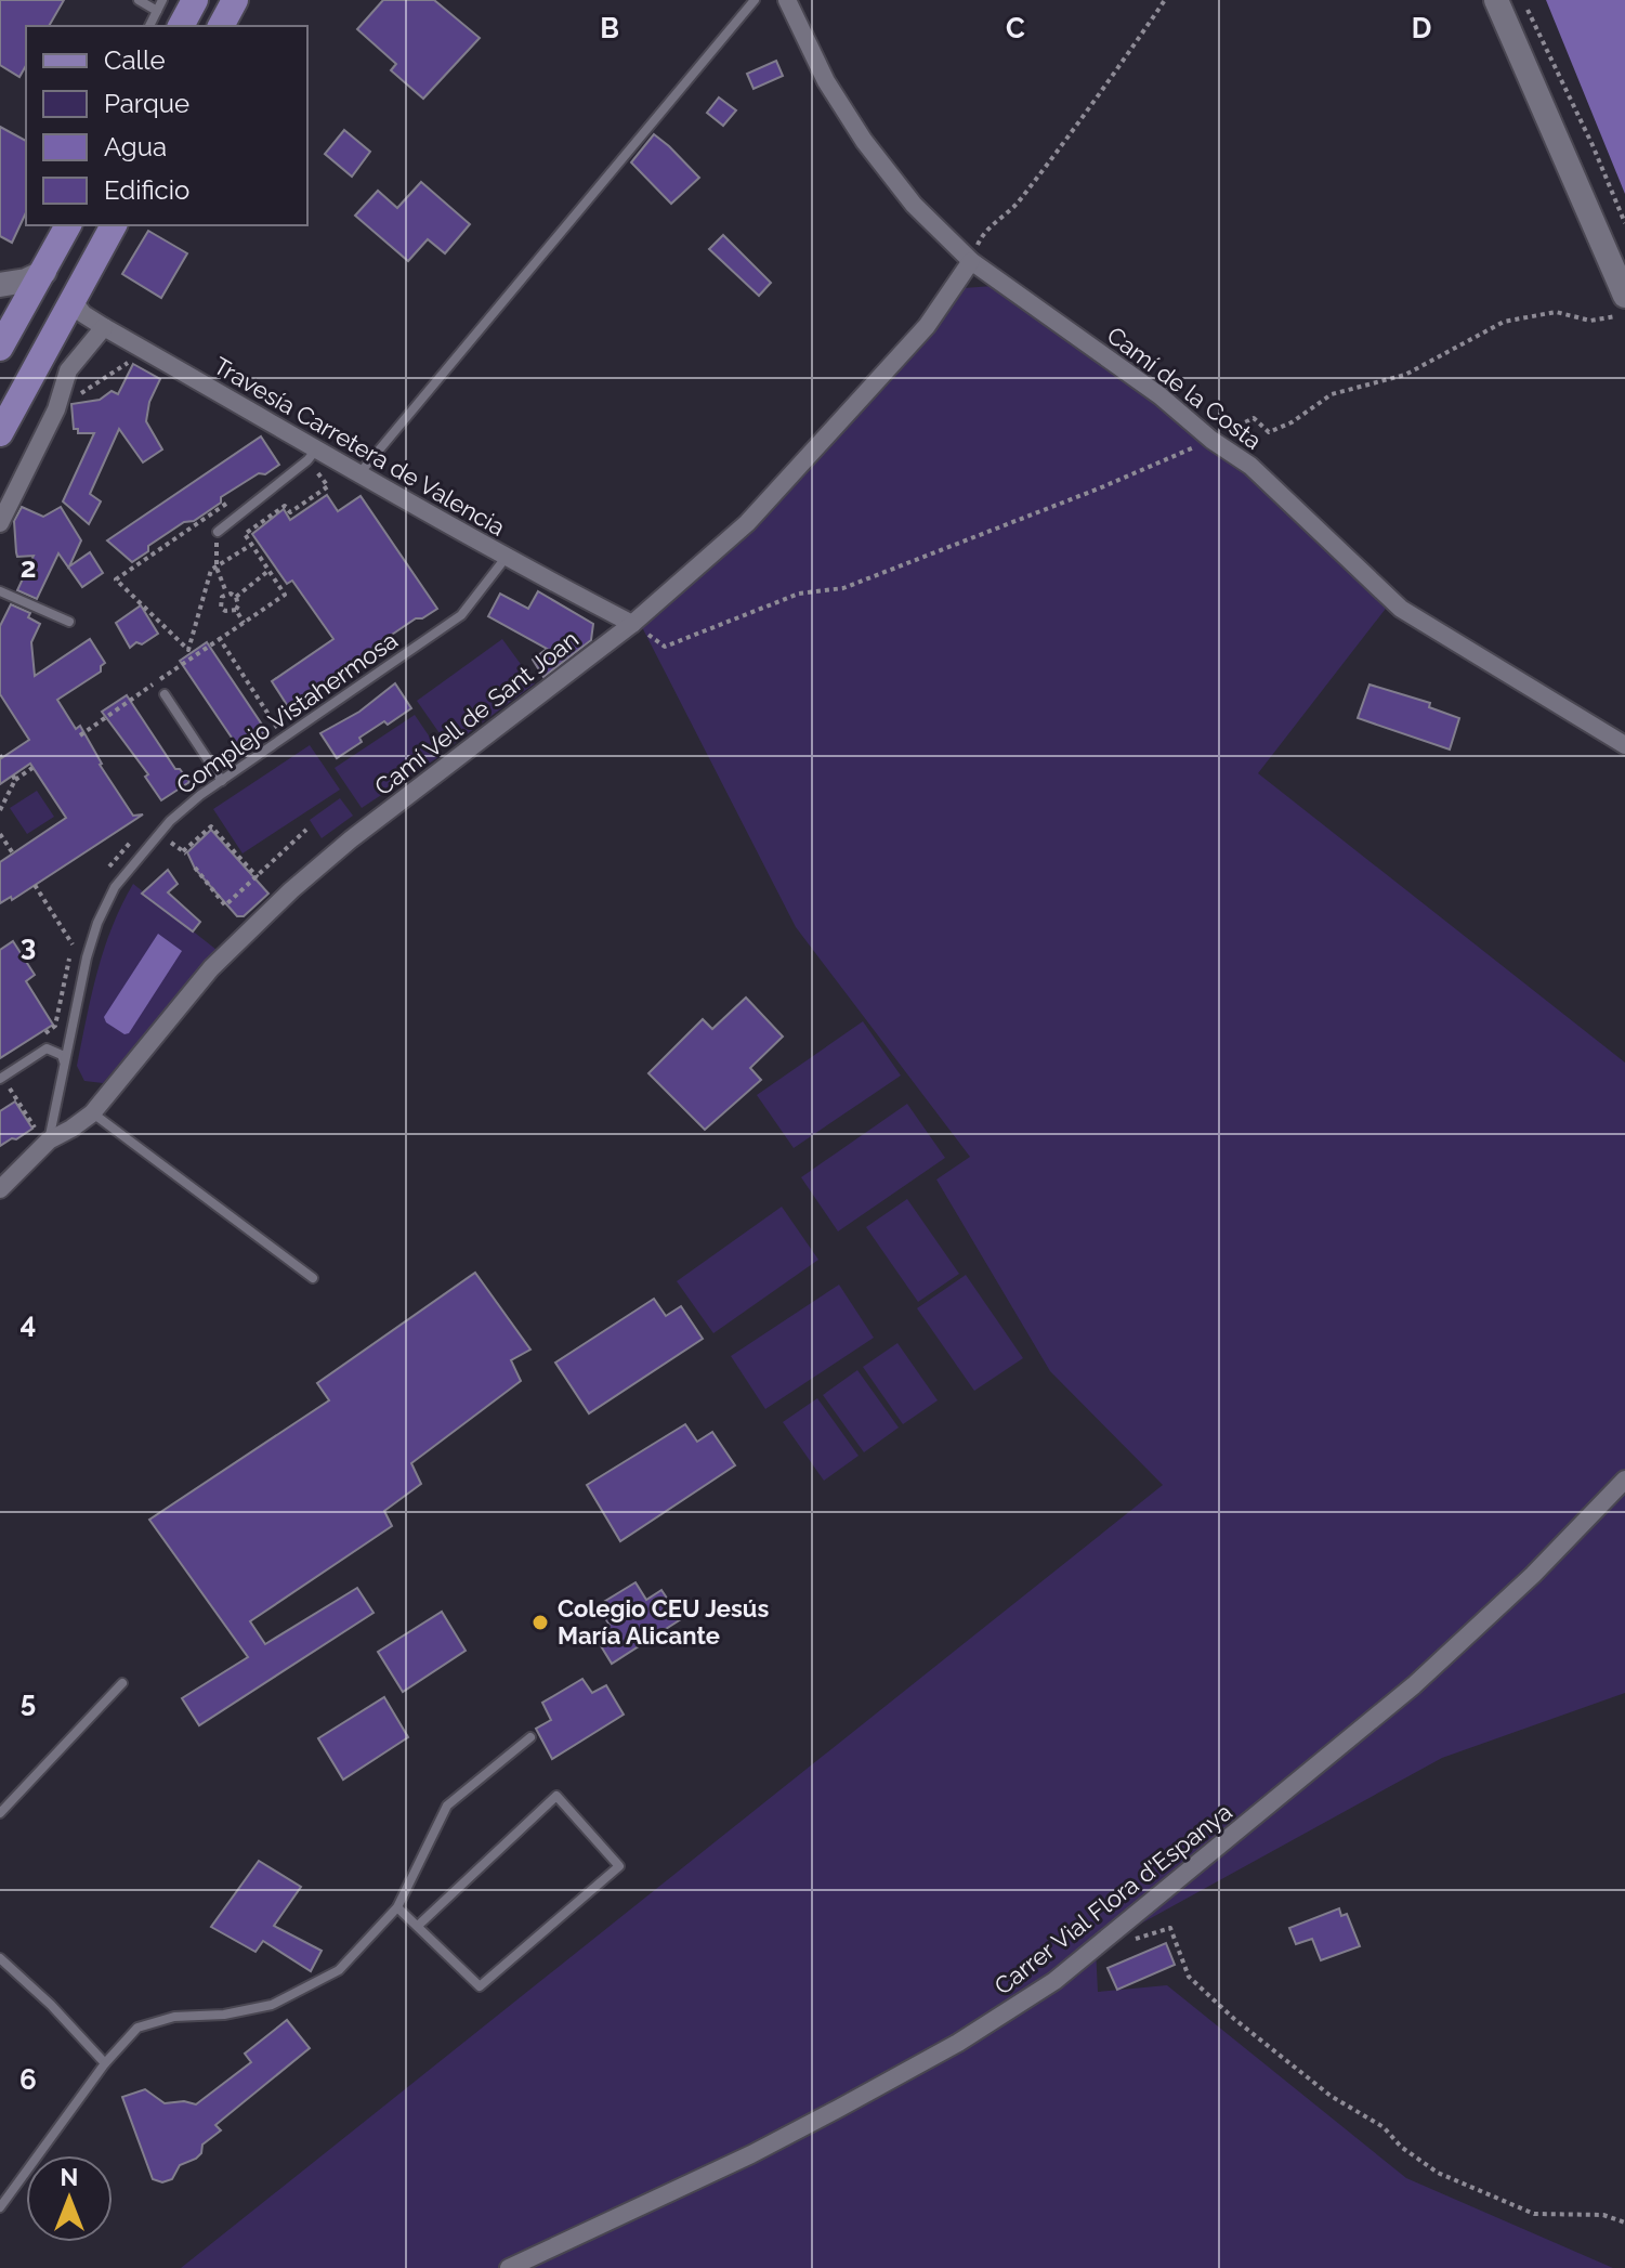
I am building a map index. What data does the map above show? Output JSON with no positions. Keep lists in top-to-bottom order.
{
  "streets": {
    "street": [
      "Camí de la Costa",
      "Travesía Carretera de Valencia",
      "Camí Vell de Sant Joan",
      "Carrer Vial Flora d'Espanya"
    ],
    "lane": ["Complejo Vistahermosa"]
  },
  "crossings": [
    ["Camí de la Costa", "Camí Vell de Sant Joan"],
    ["Travesía Carretera de Valencia", "Complejo Vistahermosa"],
    ["Travesía Carretera de Valencia", "Camí Vell de Sant Joan"],
    ["Complejo Vistahermosa", "Camí Vell de Sant Joan"]
  ],
  "places": ["Colegio CEU Jesús María Alicante"],
  "legend": [
    "Calle",
    "Parque",
    "Agua",
    "Edificio"
  ],
  "north": "top",
  "grid": {
    "columns": ["B", "C", "D"],
    "rows": [
      "2",
      "3",
      "4",
      "5",
      "6"
    ]
  }
}
